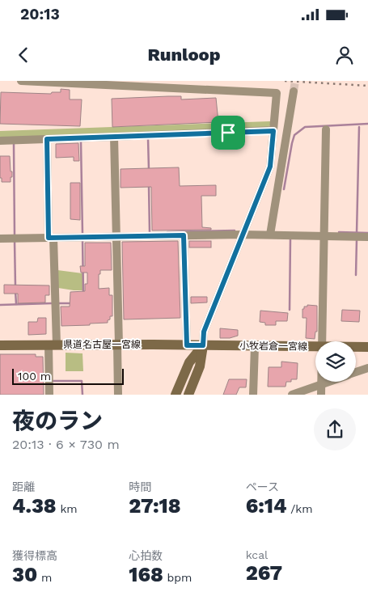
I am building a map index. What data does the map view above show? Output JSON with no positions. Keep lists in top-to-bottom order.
{
  "streets": {
    "main road": ["県道名古屋一宮線", "小牧岩倉一宮線"]
  },
  "crossings": [
    ["県道名古屋一宮線", "小牧岩倉一宮線"]
  ],
  "scale_bar": "100 m",
  "page": {
    "status": "20:13",
    "header": "Runloop",
    "scale": "100 m",
    "heading": ["夜のラン", "20:13 · 6 × 730 m"],
    "stats": [
      ["距離", "4.38 km"],
      ["時間", "27:18"],
      ["ペース", "6:14 /km"],
      ["獲得標高", "30 m"],
      ["心拍数", "168 bpm"],
      ["kcal", "267"]
    ]
  }
}
